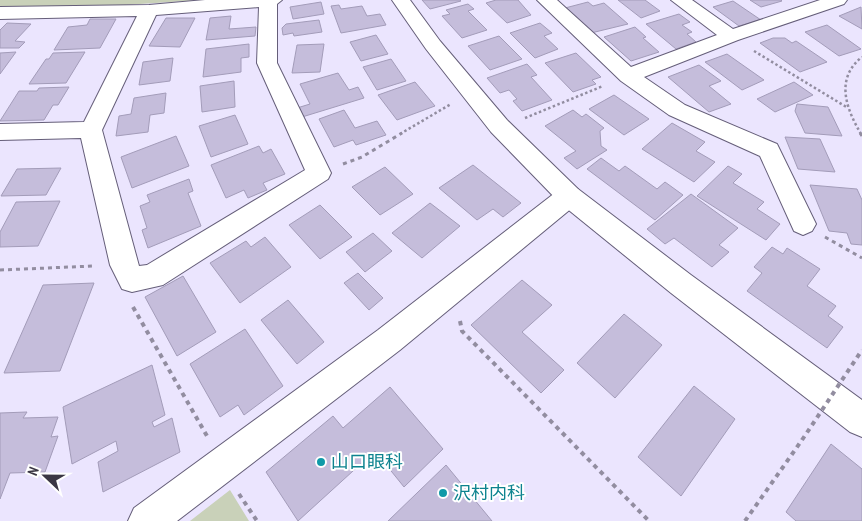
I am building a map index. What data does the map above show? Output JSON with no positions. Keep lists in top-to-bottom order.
{
  "places": ["山口眼科", "沢村内科"],
  "north": "left"
}
